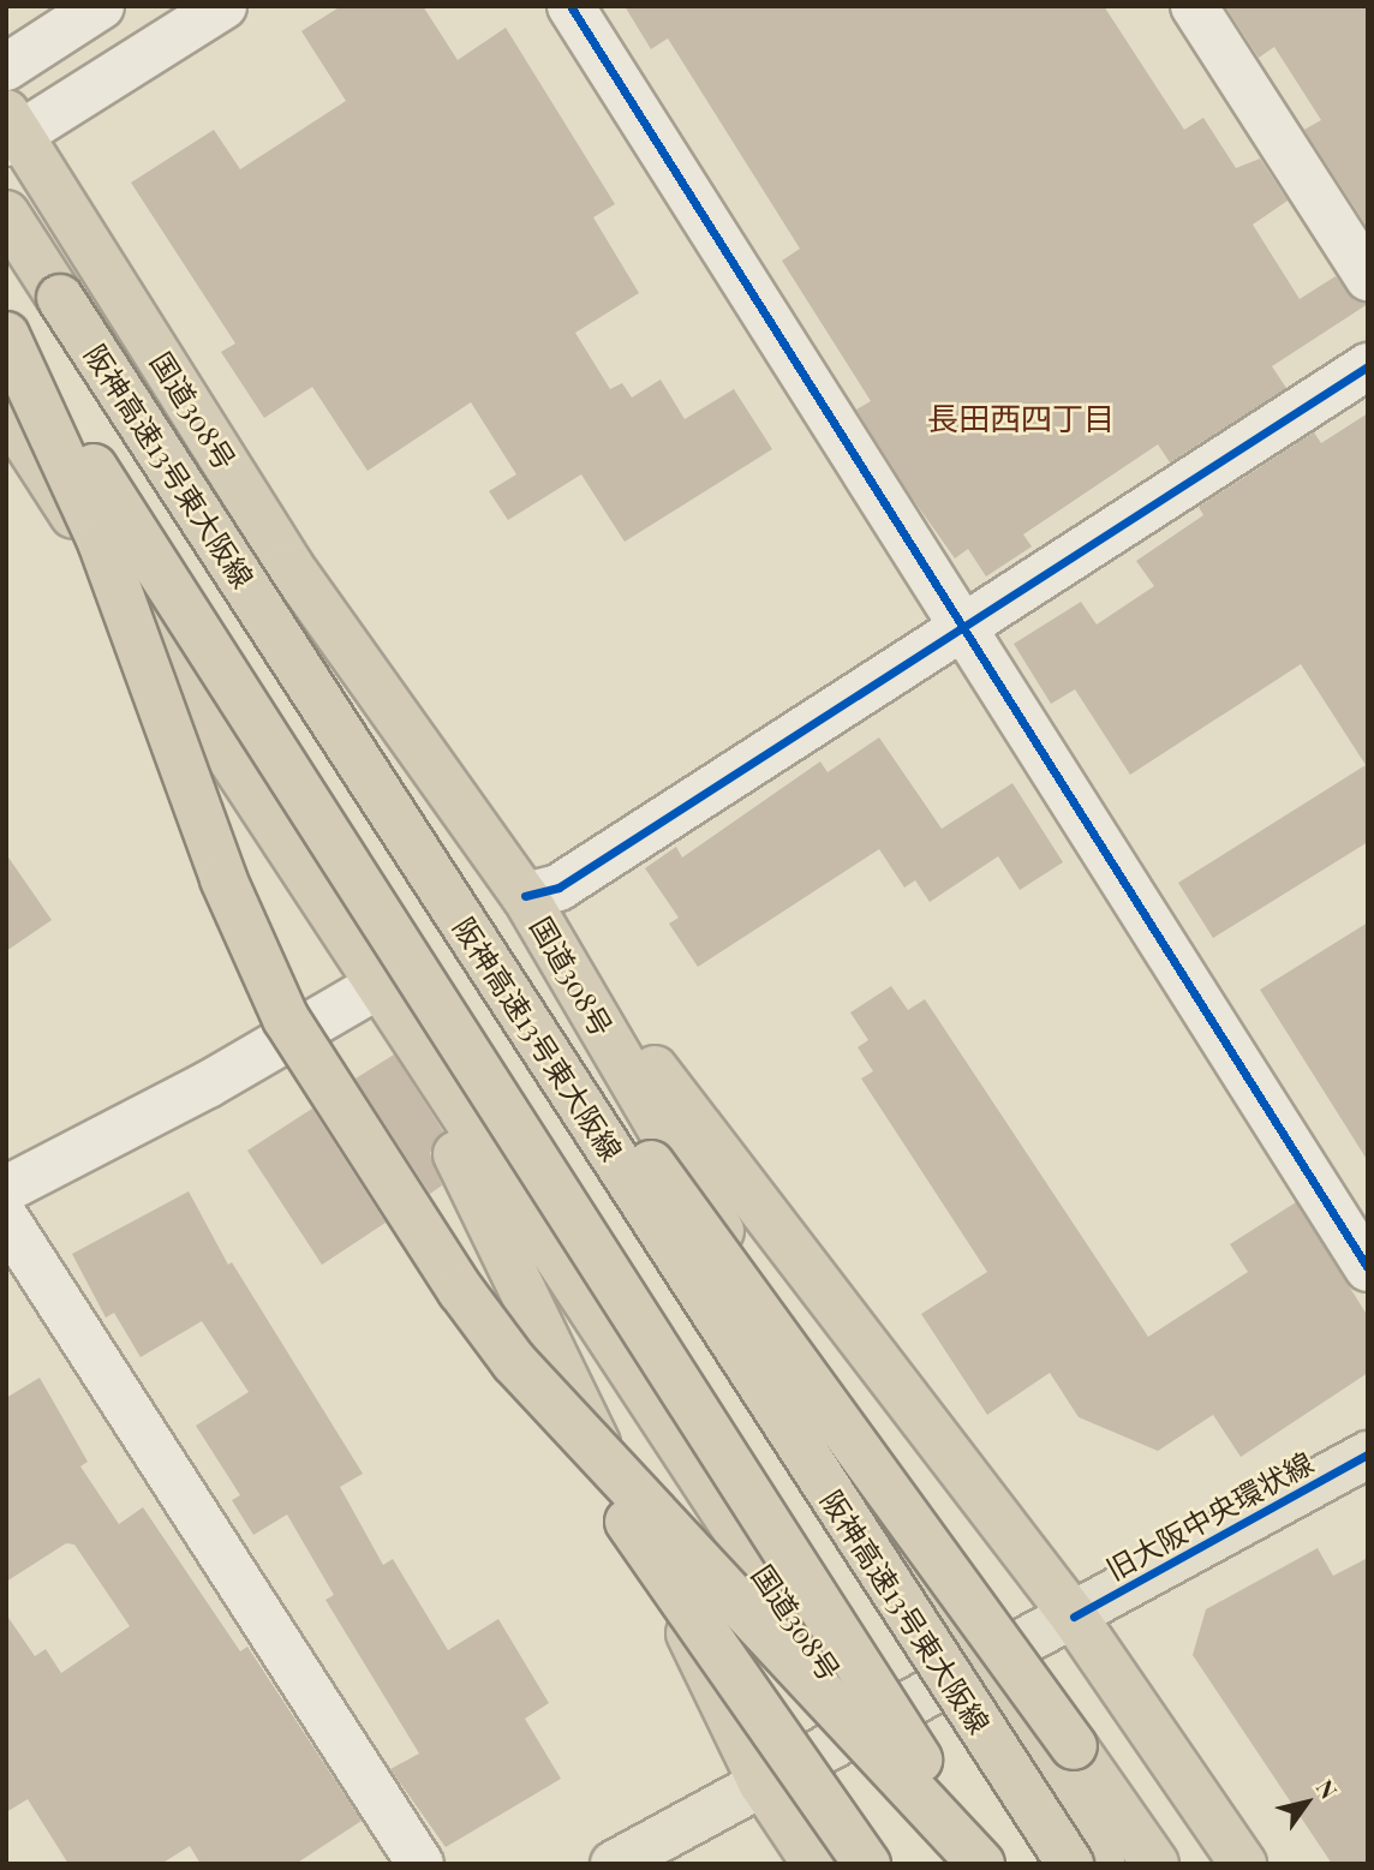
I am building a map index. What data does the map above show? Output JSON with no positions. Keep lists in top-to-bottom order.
{
  "streets": {
    "highway": ["国道308号", "阪神高速13号東大阪線"],
    "main road": ["旧大阪中央環状線"]
  },
  "crossings": [
    ["国道308号", "旧大阪中央環状線"]
  ],
  "districts": ["長田西四丁目"],
  "north": "top right"
}
